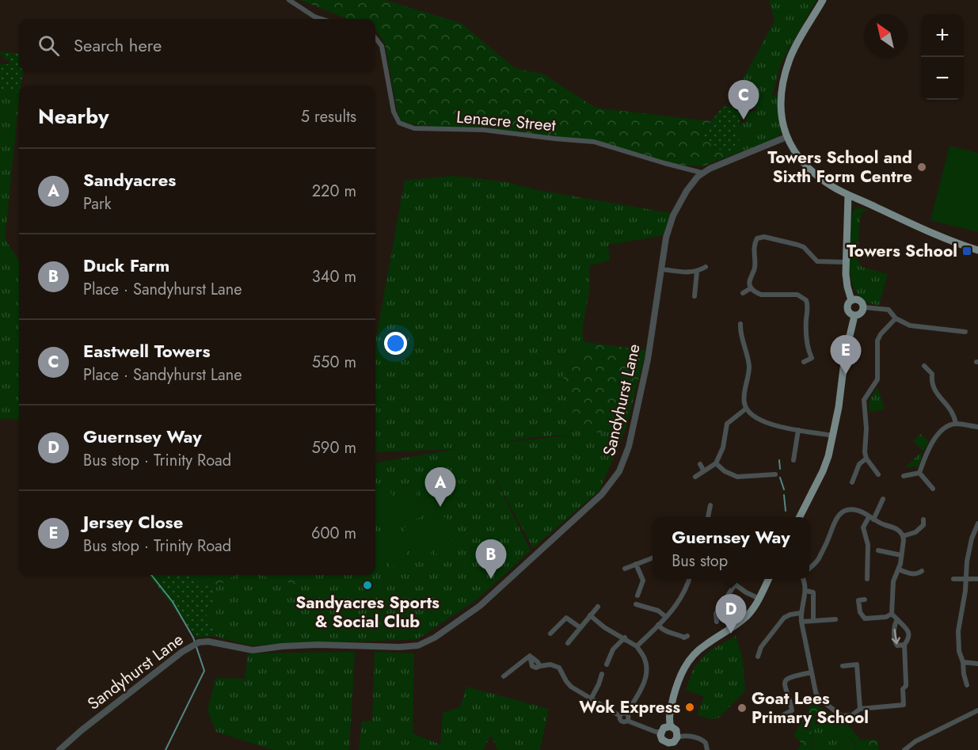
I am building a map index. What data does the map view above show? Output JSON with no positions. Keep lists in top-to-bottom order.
{
  "streets": {
    "street": ["Lenacre Street", "Sandyhurst Lane"]
  },
  "crossings": [
    ["Lenacre Street", "Sandyhurst Lane"]
  ],
  "places": {
    "other": [
      "Towers School and Sixth Form Centre",
      "Sandyacres Sports & Social Club",
      "Wok Express",
      "Goat Lees Primary School"
    ],
    "transit": ["Towers School"]
  },
  "north": "top left",
  "page": {
    "map_buttons": ["+", "−"],
    "search": "Search here",
    "pins": [
      "C",
      "E",
      "A",
      "B",
      "D"
    ],
    "heading": ["Nearby", "5 results"],
    "list": [
      {
        "mark": "A",
        "name": "Sandyacres",
        "note": "Park",
        "value": "220 m"
      },
      {
        "mark": "B",
        "name": "Duck Farm",
        "note": "Place · Sandyhurst Lane",
        "value": "340 m"
      },
      {
        "mark": "C",
        "name": "Eastwell Towers",
        "note": "Place · Sandyhurst Lane",
        "value": "550 m"
      },
      {
        "mark": "D",
        "name": "Guernsey Way",
        "note": "Bus stop · Trinity Road",
        "value": "590 m"
      },
      {
        "mark": "E",
        "name": "Jersey Close",
        "note": "Bus stop · Trinity Road",
        "value": "600 m"
      }
    ],
    "popup": ["Guernsey Way", "Bus stop"]
  }
}
